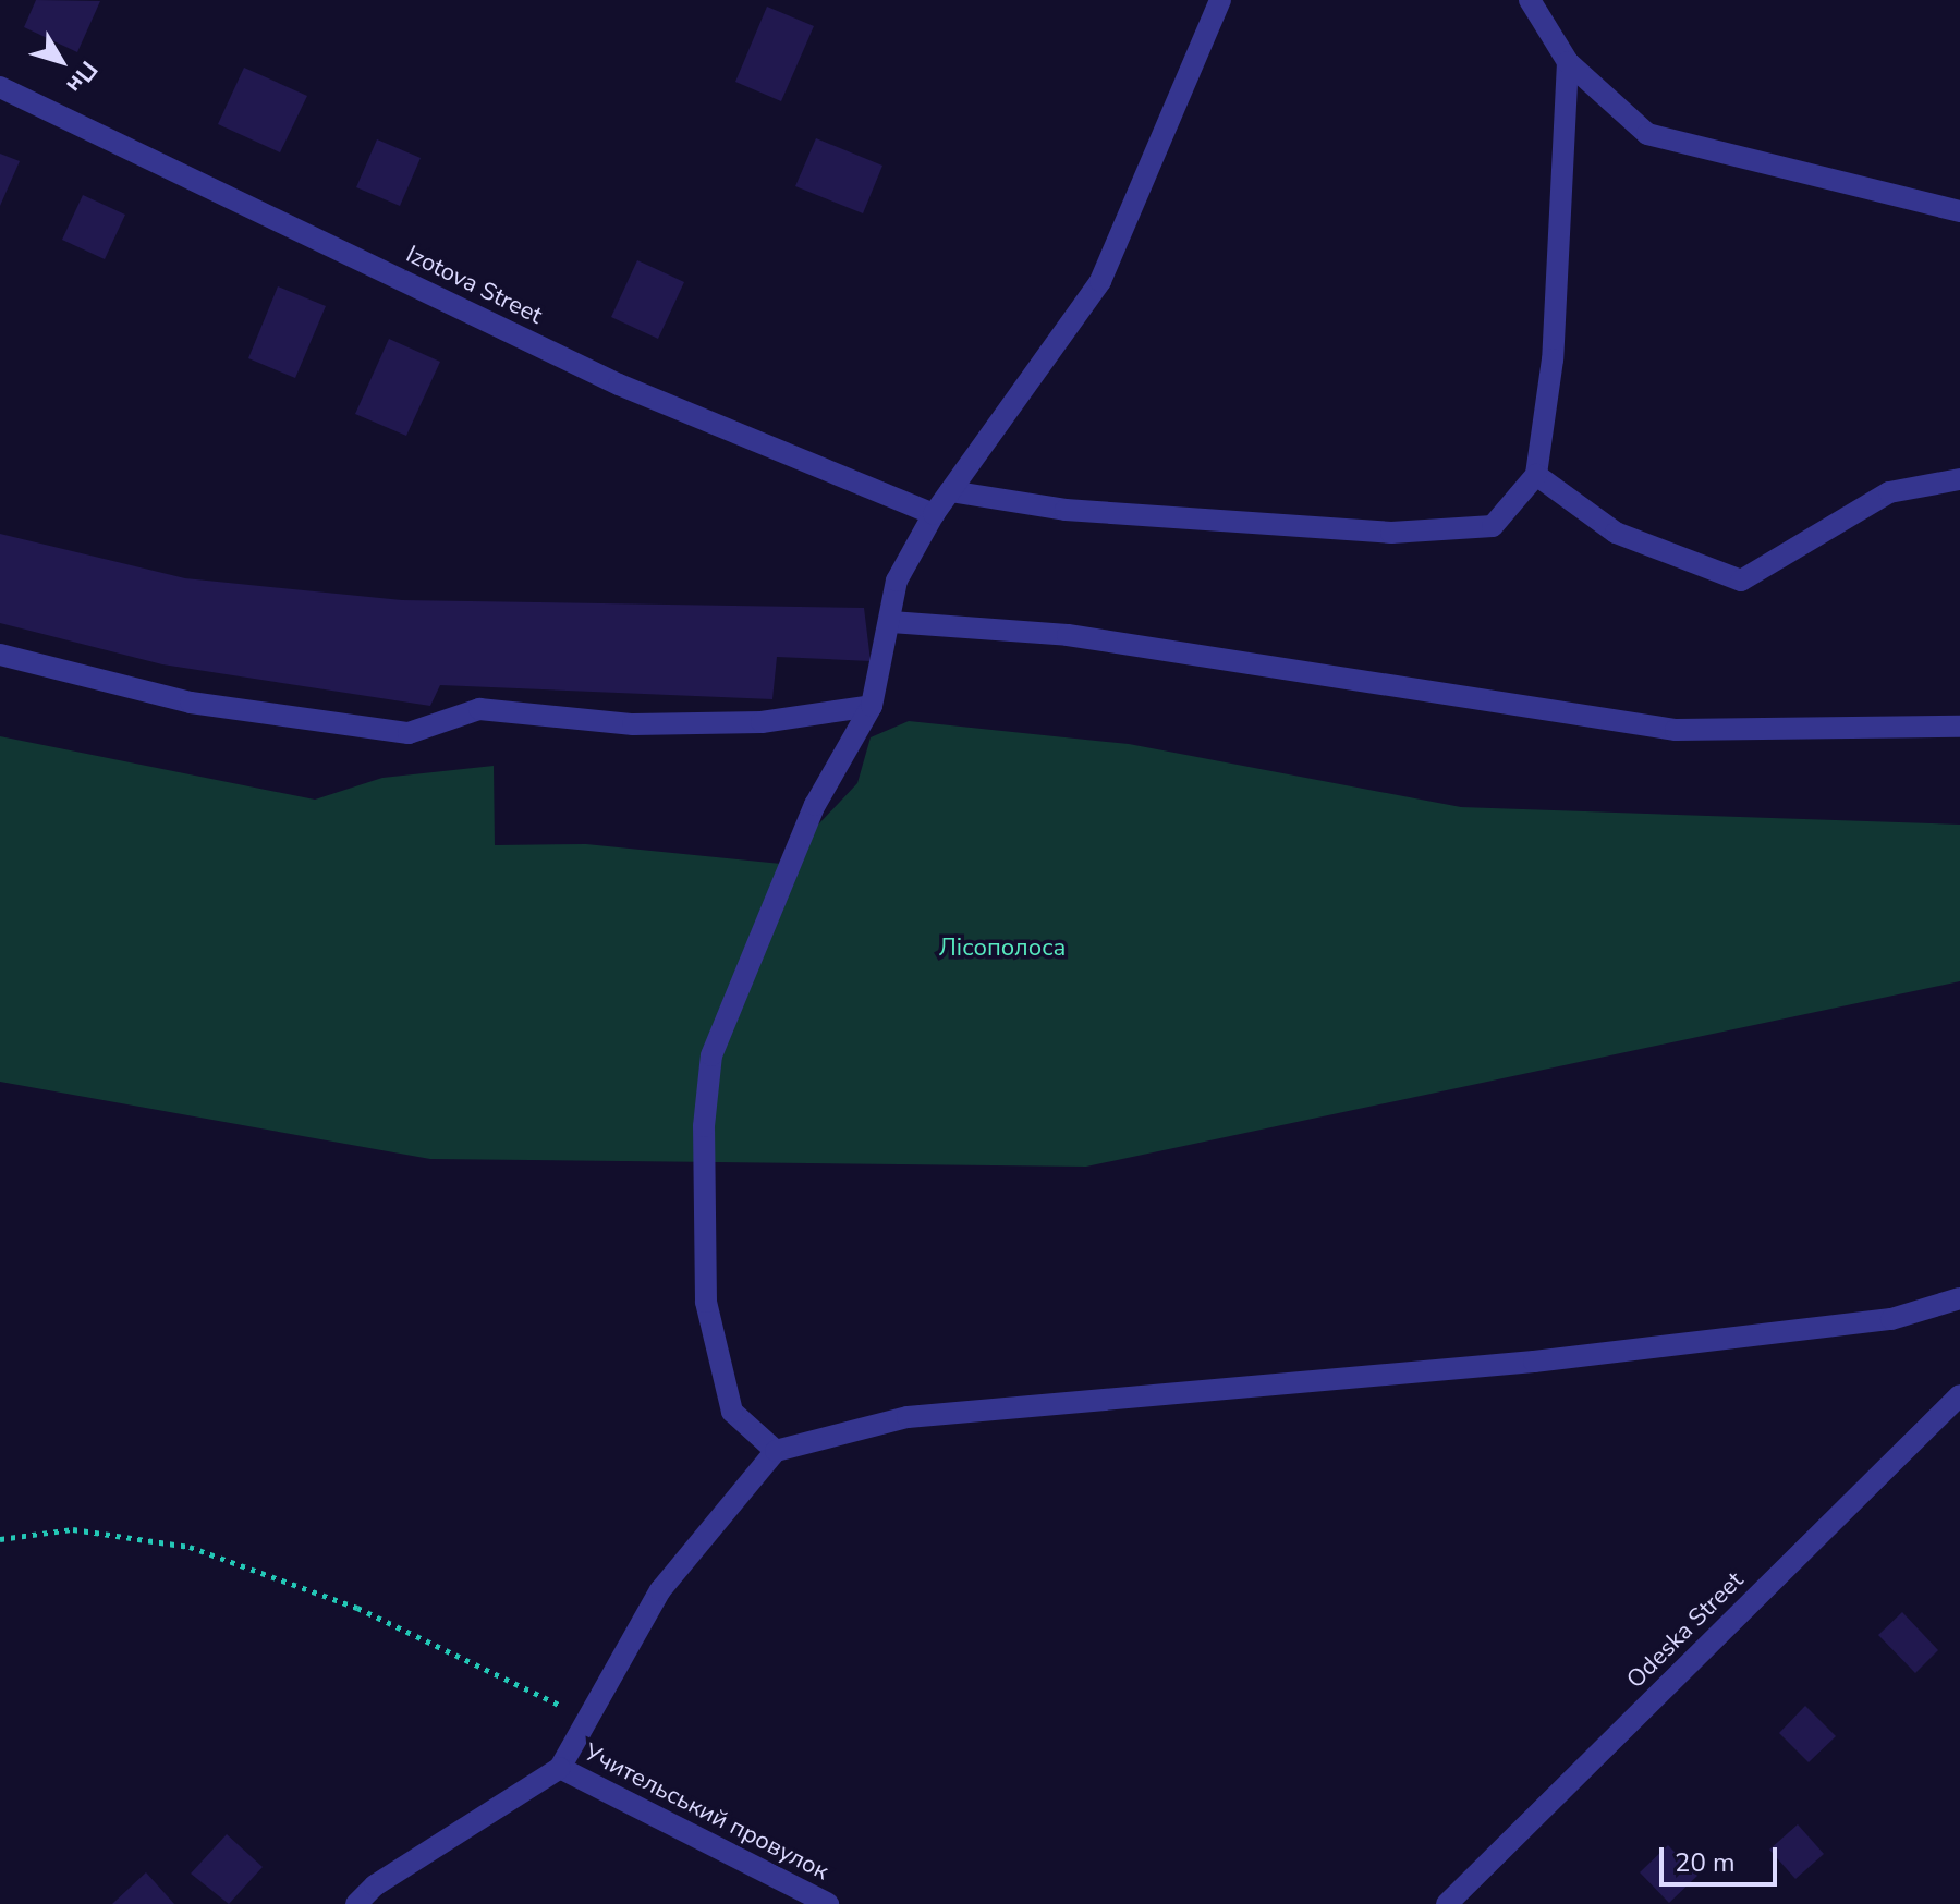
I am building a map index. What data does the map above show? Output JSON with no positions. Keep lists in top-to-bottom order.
{
  "streets": {
    "street": ["Izotova Street", "Odeska Street", "Учительський провулок"]
  },
  "parks": ["Лісополоса"],
  "scale_bar": "20 m",
  "north": "bottom right"
}
